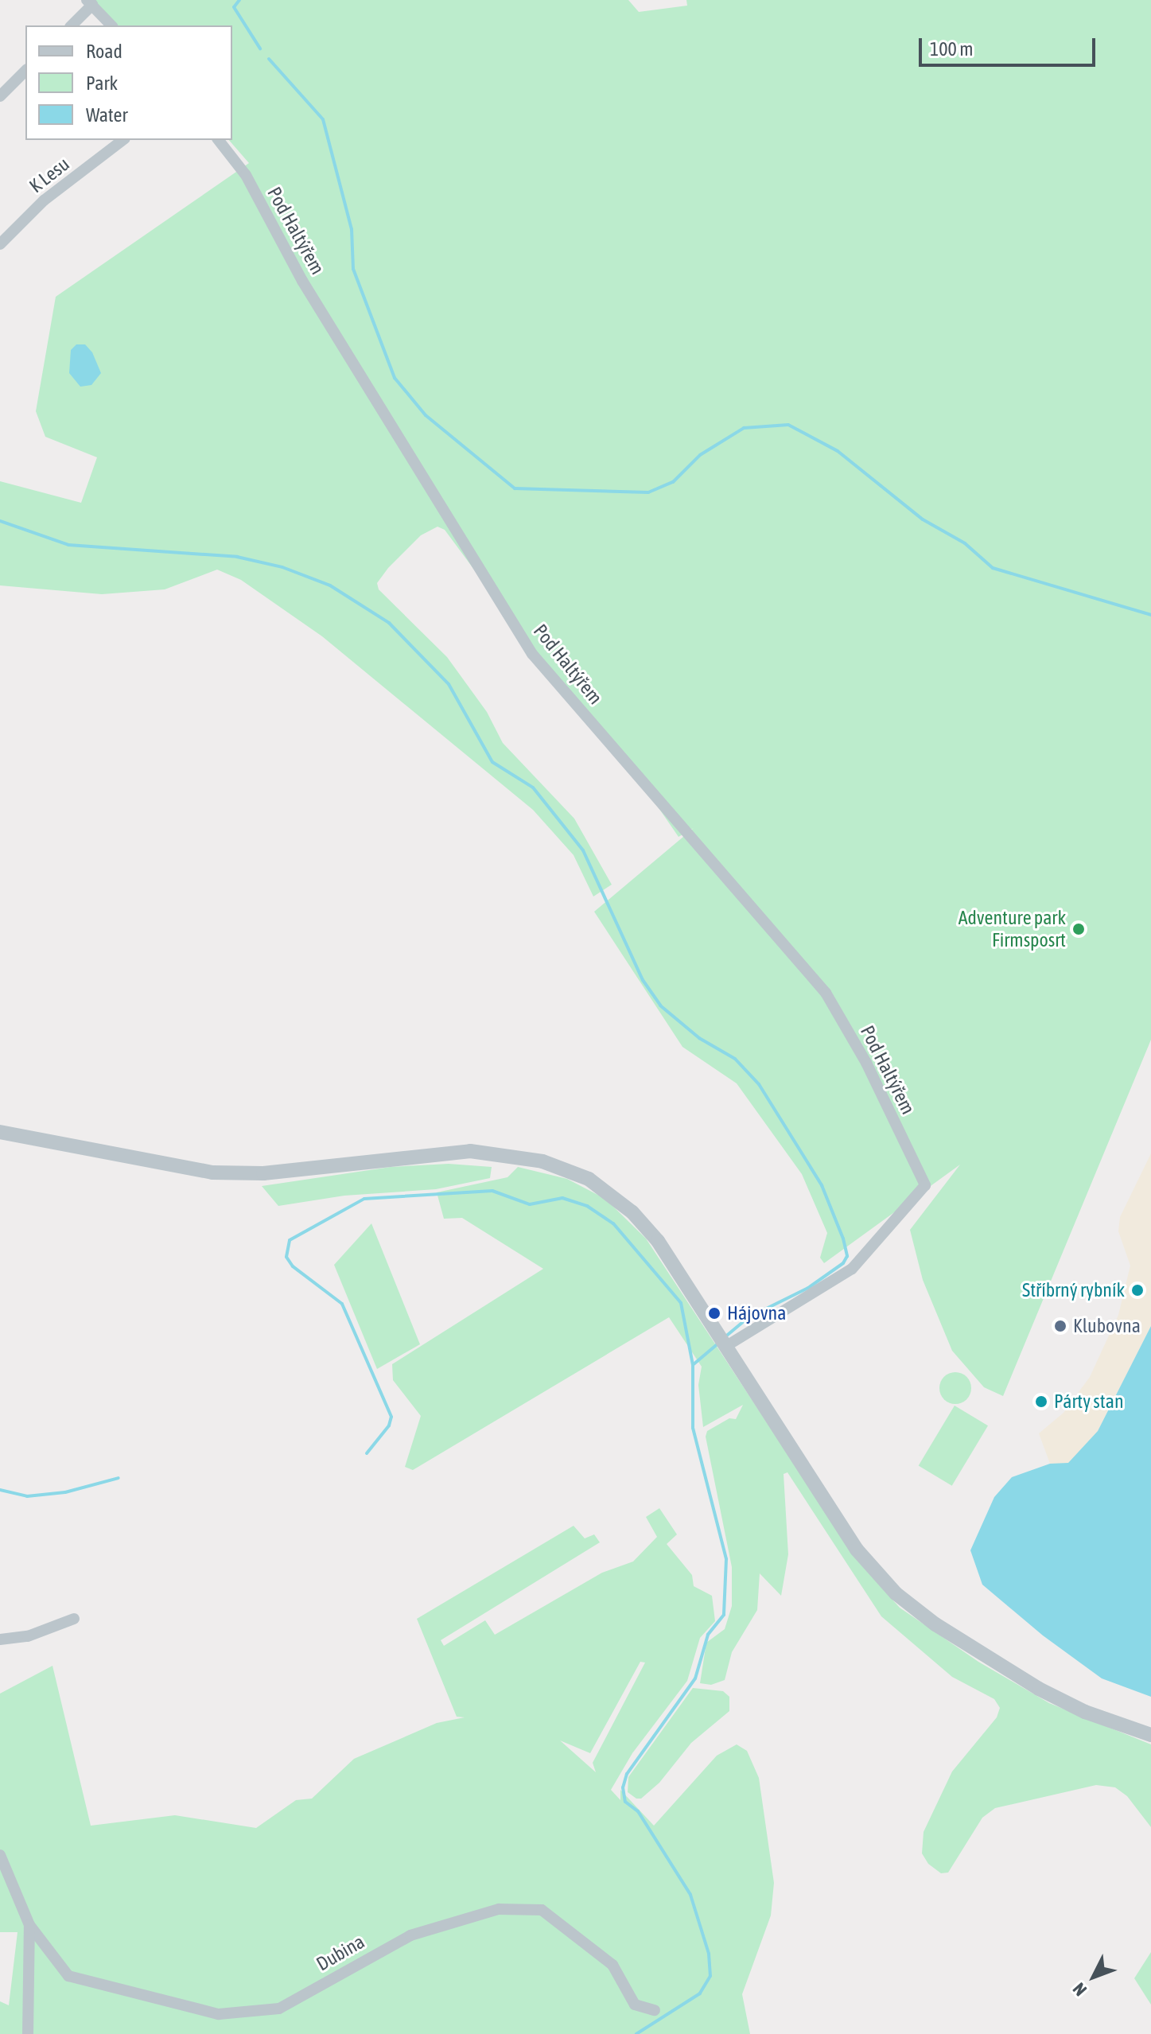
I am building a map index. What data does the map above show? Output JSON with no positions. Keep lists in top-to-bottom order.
{
  "streets": {
    "street": ["K Lesu", "Pod Haltýřem", "Dubina"]
  },
  "places": [
    "Adventure park Firmsposrt",
    "Stříbrný rybník",
    "Hájovna",
    "Klubovna",
    "Párty stan"
  ],
  "legend": ["Road", "Park", "Water"],
  "scale_bar": "100 m",
  "north": "bottom left"
}
